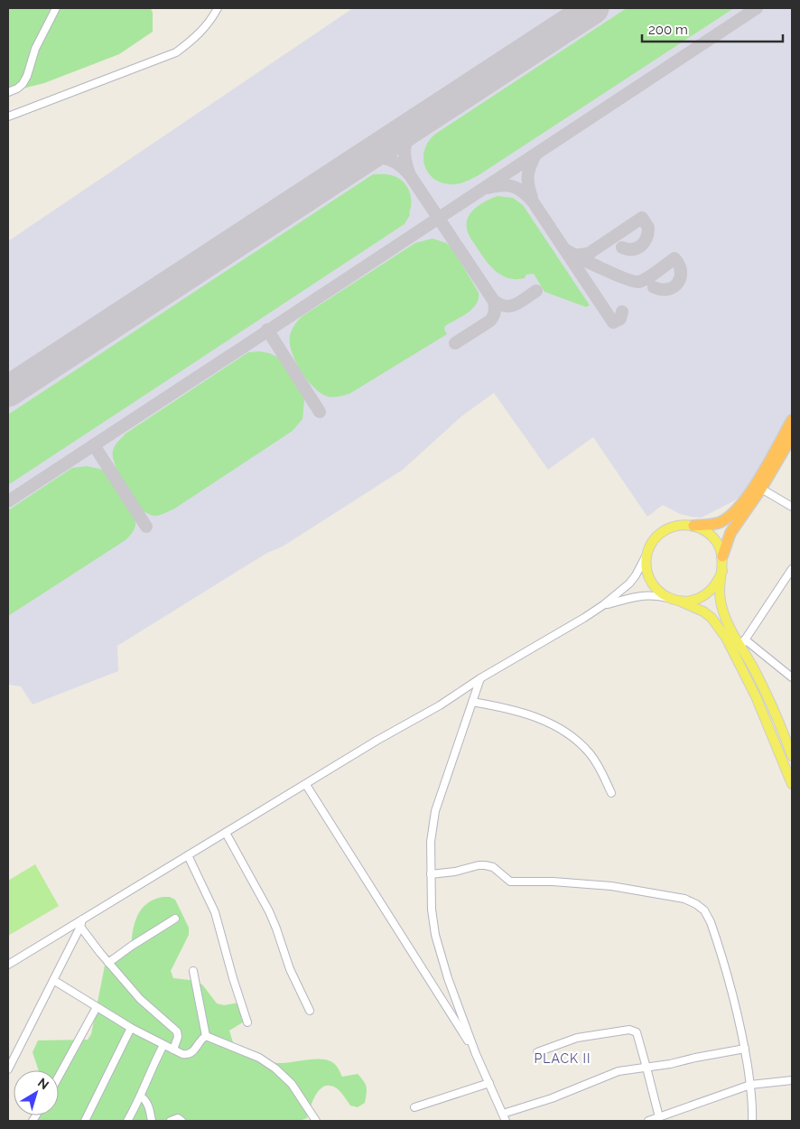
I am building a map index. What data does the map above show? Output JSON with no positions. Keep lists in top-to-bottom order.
{
  "districts": ["PLACK II"],
  "scale_bar": "200 m",
  "north": "top right"
}
